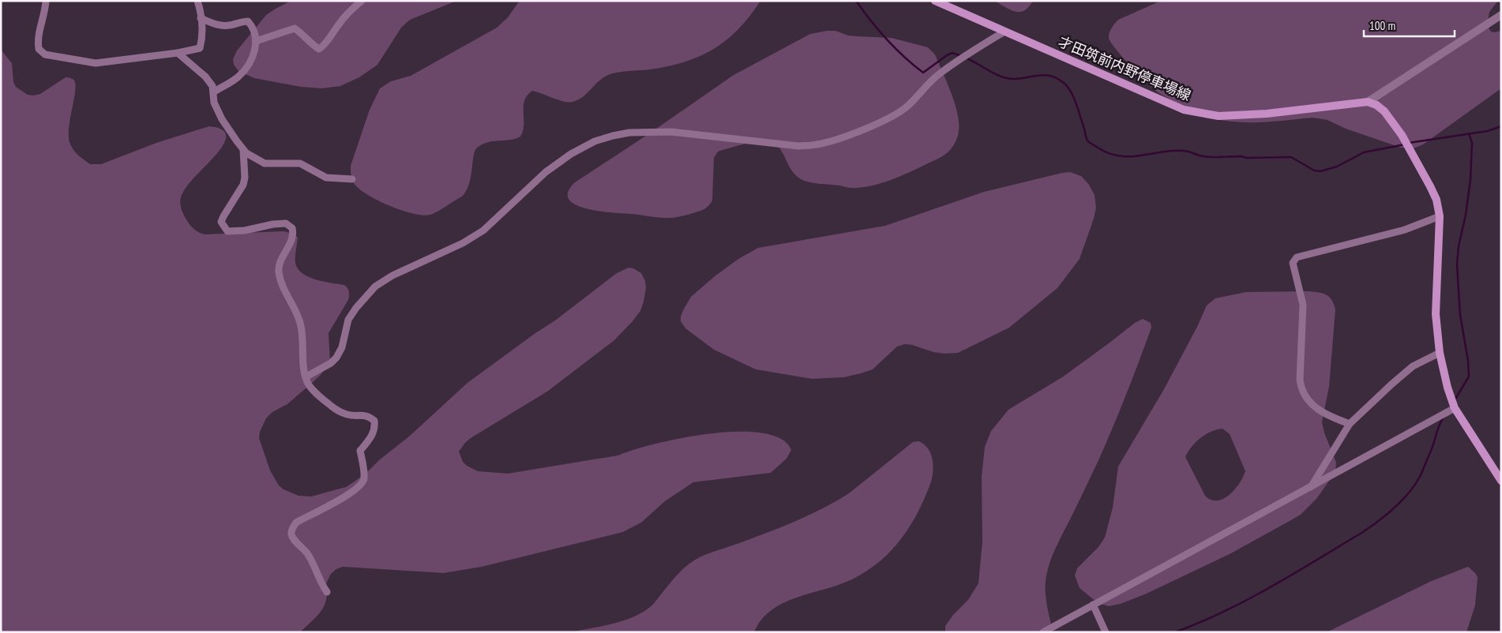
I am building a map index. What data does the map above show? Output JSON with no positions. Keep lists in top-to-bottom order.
{
  "streets": {
    "main road": ["才田筑前内野停車場線"]
  },
  "scale_bar": "100 m"
}
